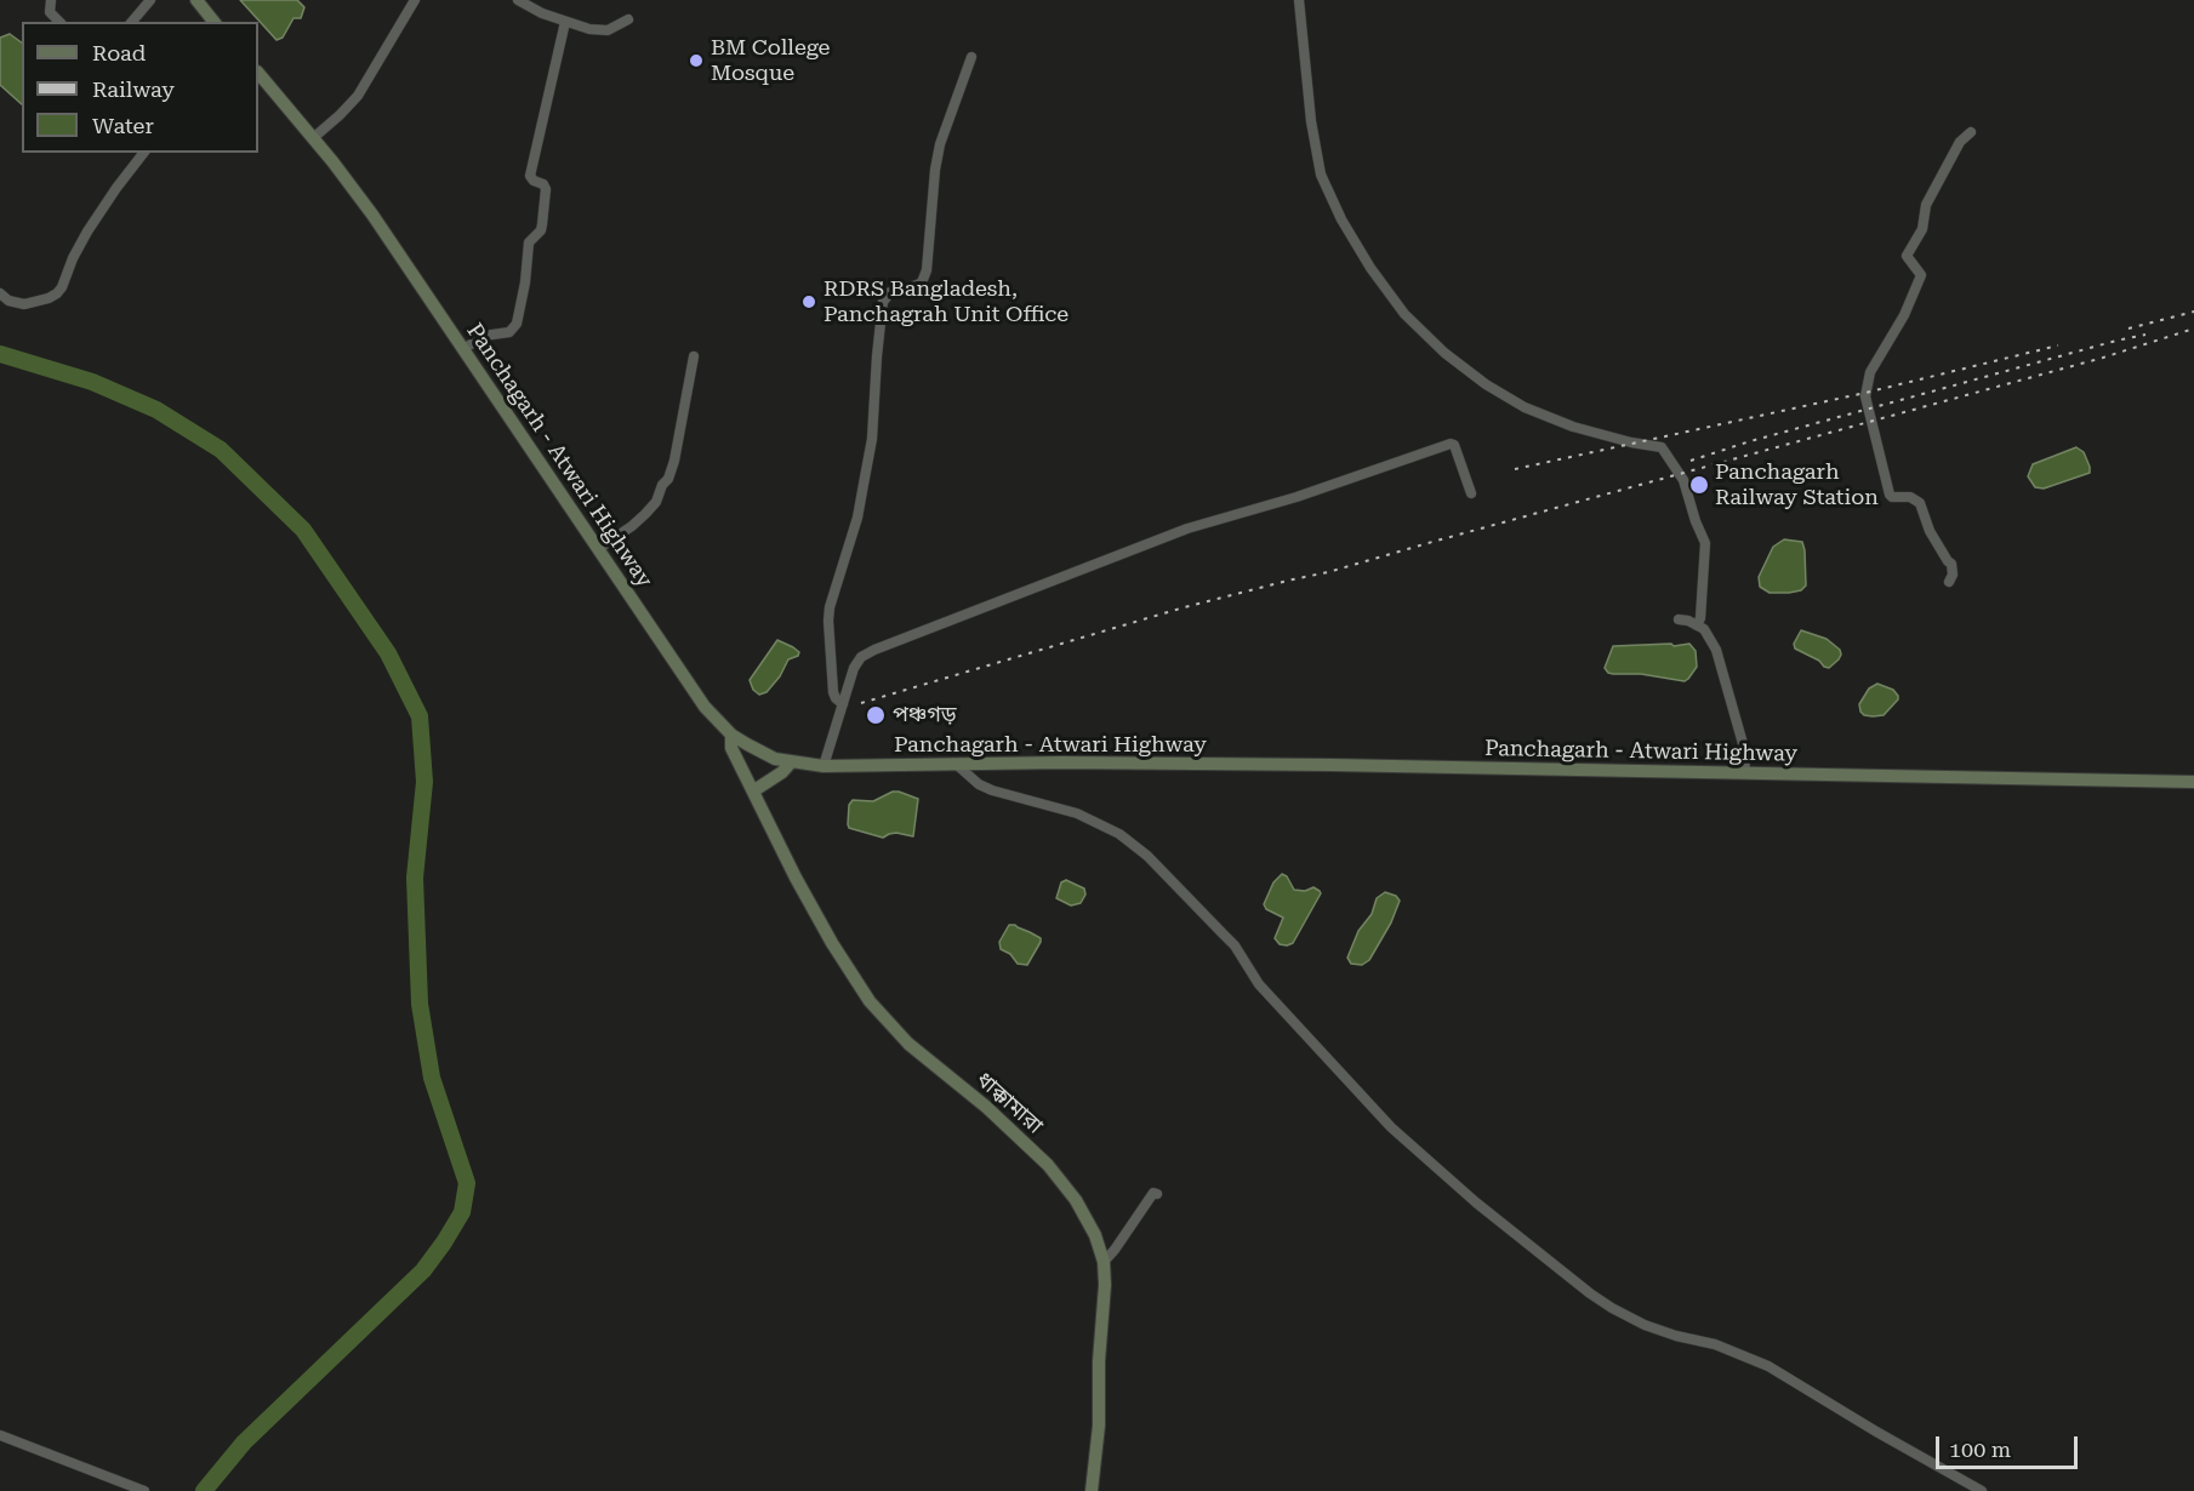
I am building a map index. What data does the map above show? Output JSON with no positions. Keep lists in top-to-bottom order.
{
  "streets": {
    "main road": ["Panchagarh - Atwari Highway", "ধাক্কামারা"]
  },
  "crossings": [
    ["Panchagarh - Atwari Highway", "ধাক্কামারা"]
  ],
  "places": [
    "BM College Mosque",
    "RDRS Bangladesh, Panchagrah Unit Office",
    "Panchagarh Railway Station",
    "পঞ্চগড়"
  ],
  "legend": ["Road", "Railway", "Water"],
  "scale_bar": "100 m"
}
